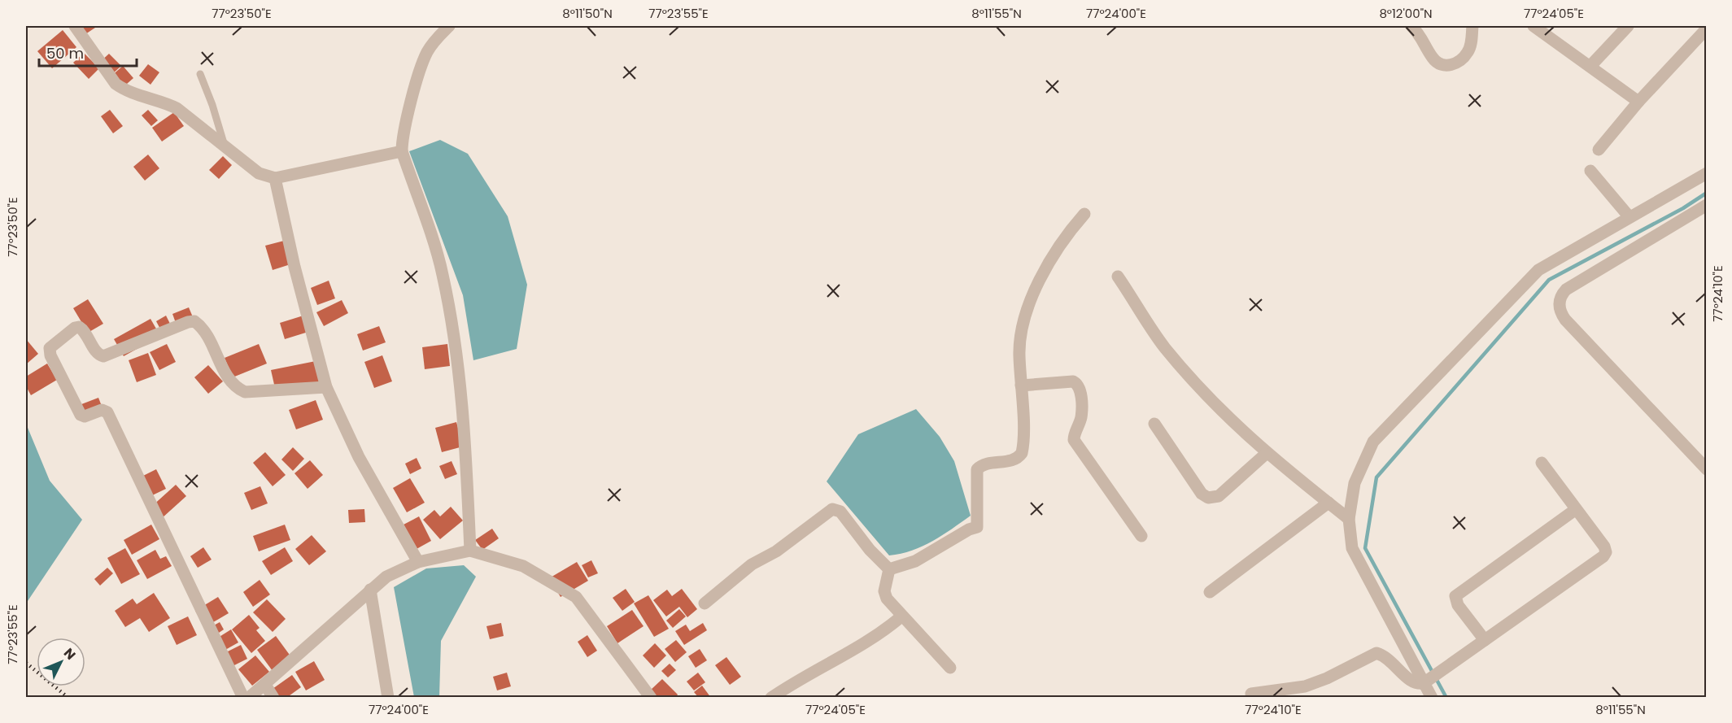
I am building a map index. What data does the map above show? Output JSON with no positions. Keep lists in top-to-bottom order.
{
  "scale_bar": "50 m",
  "north": "top right",
  "coordinates": [
    "77°23'50\"E",
    "8°11'50\"N",
    "77°23'55\"E",
    "8°11'55\"N",
    "77°24'00\"E",
    "8°12'00\"N",
    "77°24'05\"E",
    "77°24'10\"E"
  ]
}
